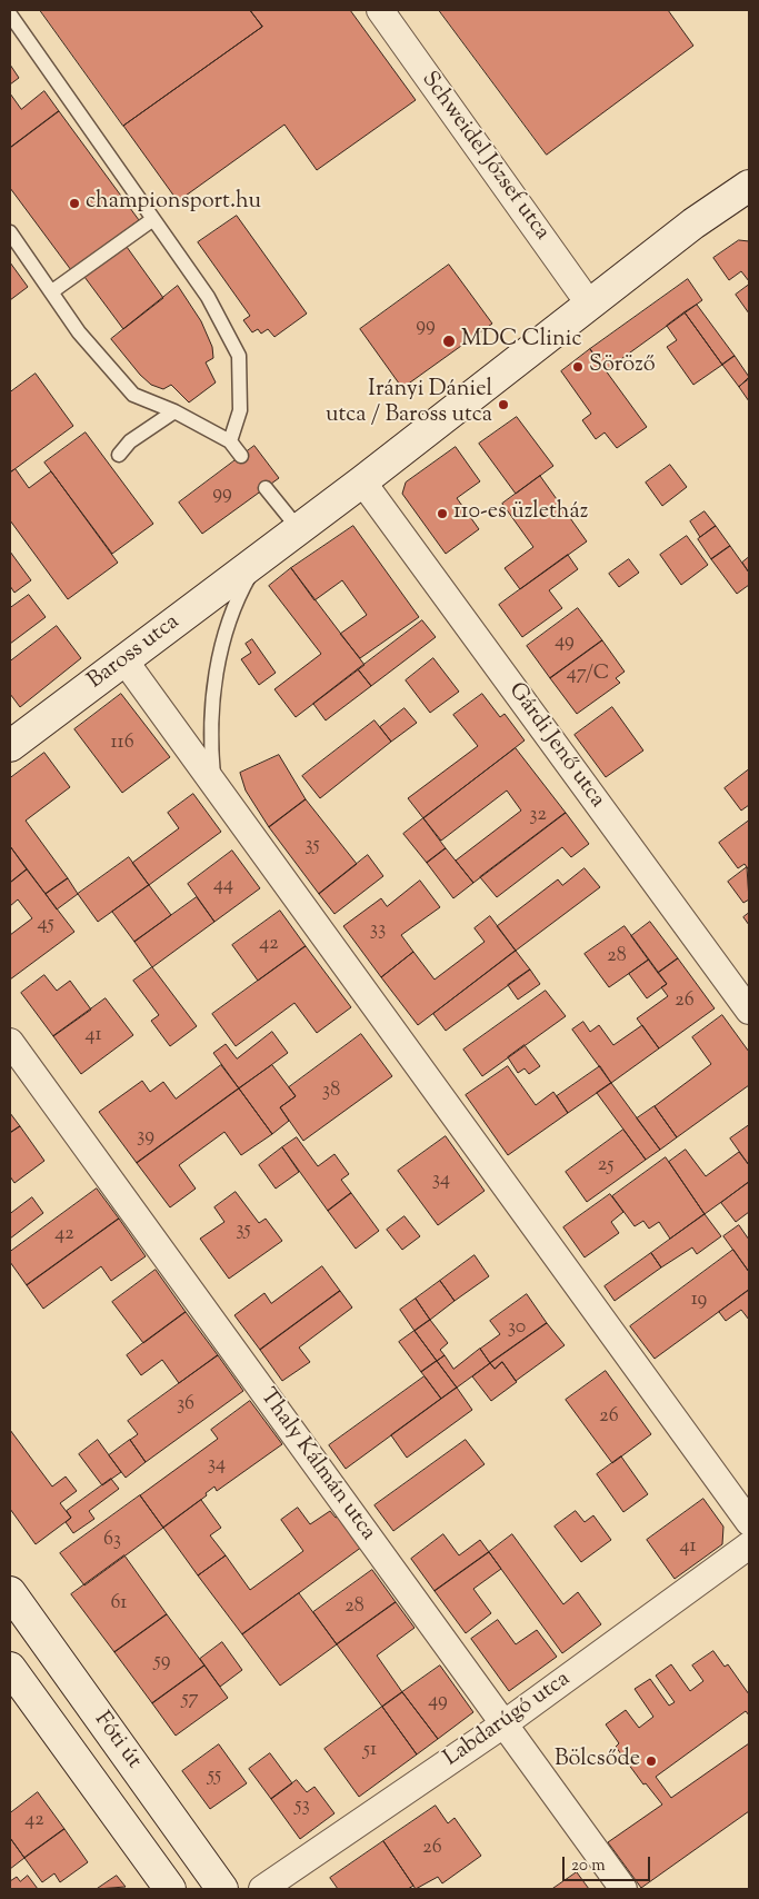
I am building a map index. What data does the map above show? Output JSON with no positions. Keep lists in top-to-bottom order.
{
  "streets": {
    "street": [
      "Schweidel József utca",
      "Baross utca",
      "Gárdi Jenő utca",
      "Thaly Kálmán utca",
      "Labdarúgó utca",
      "Fóti út"
    ]
  },
  "crossings": [
    ["Schweidel József utca", "Baross utca"],
    ["Baross utca", "Gárdi Jenő utca"],
    ["Thaly Kálmán utca", "Labdarúgó utca"]
  ],
  "places": [
    "championsport.hu",
    "MDC Clinic",
    "Söröző",
    "Irányi Dániel utca / Baross utca",
    "110-es üzletház",
    "Bölcsőde"
  ],
  "house_numbers": [
    "99",
    "99",
    "49",
    "47/C",
    "116",
    "32",
    "35",
    "44",
    "45",
    "33",
    "42",
    "28",
    "26",
    "41",
    "38",
    "39",
    "25",
    "34",
    "35",
    "42",
    "19",
    "30",
    "36",
    "26",
    "34",
    "63",
    "41",
    "61",
    "28",
    "59",
    "57",
    "49",
    "51",
    "55",
    "53",
    "42",
    "26"
  ],
  "scale_bar": "20 m"
}
